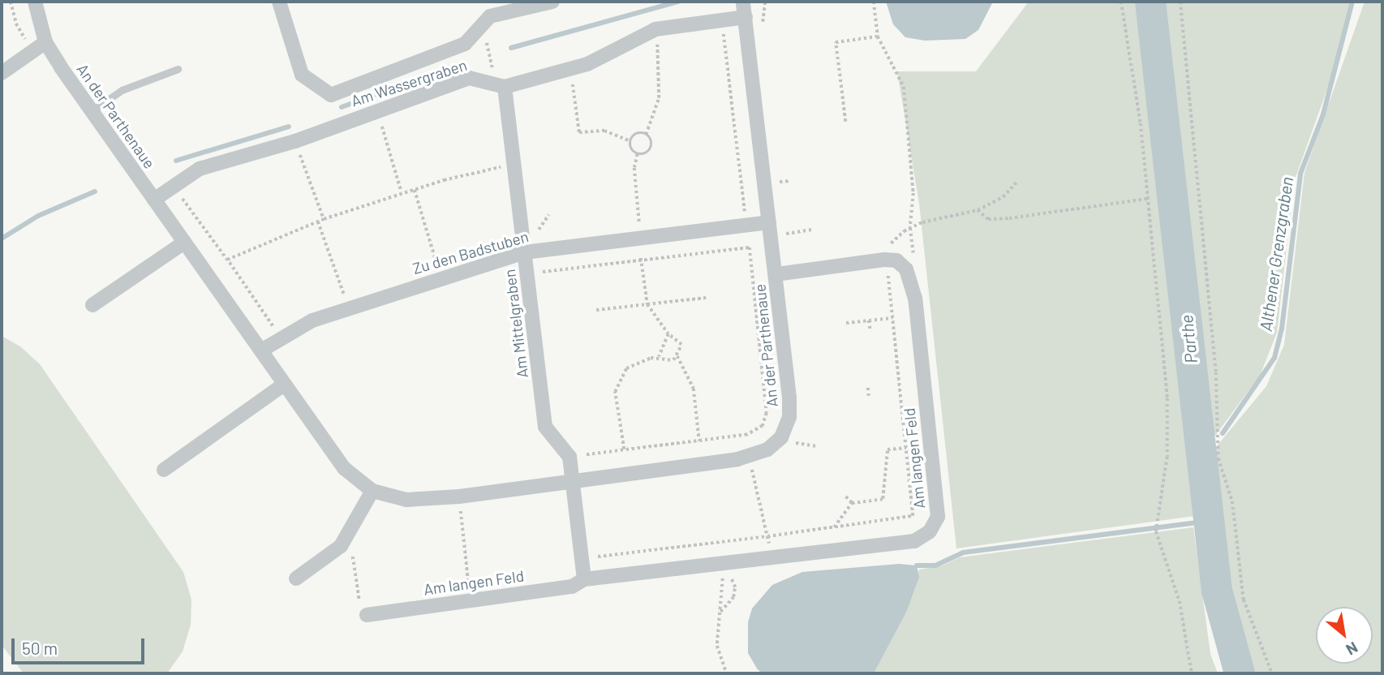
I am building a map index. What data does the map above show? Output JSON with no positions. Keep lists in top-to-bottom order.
{
  "streets": {
    "street": [
      "Am Wassergraben",
      "An der Parthenaue",
      "Zu den Badstuben",
      "Am Mittelgraben",
      "Am langen Feld"
    ]
  },
  "crossings": [
    ["Am Wassergraben", "An der Parthenaue"],
    ["Am Wassergraben", "Am Mittelgraben"],
    ["An der Parthenaue", "Zu den Badstuben"],
    ["Zu den Badstuben", "Am Mittelgraben"]
  ],
  "water": ["Althener Grenzgraben", "Parthe"],
  "scale_bar": "50 m",
  "north": "bottom right"
}
